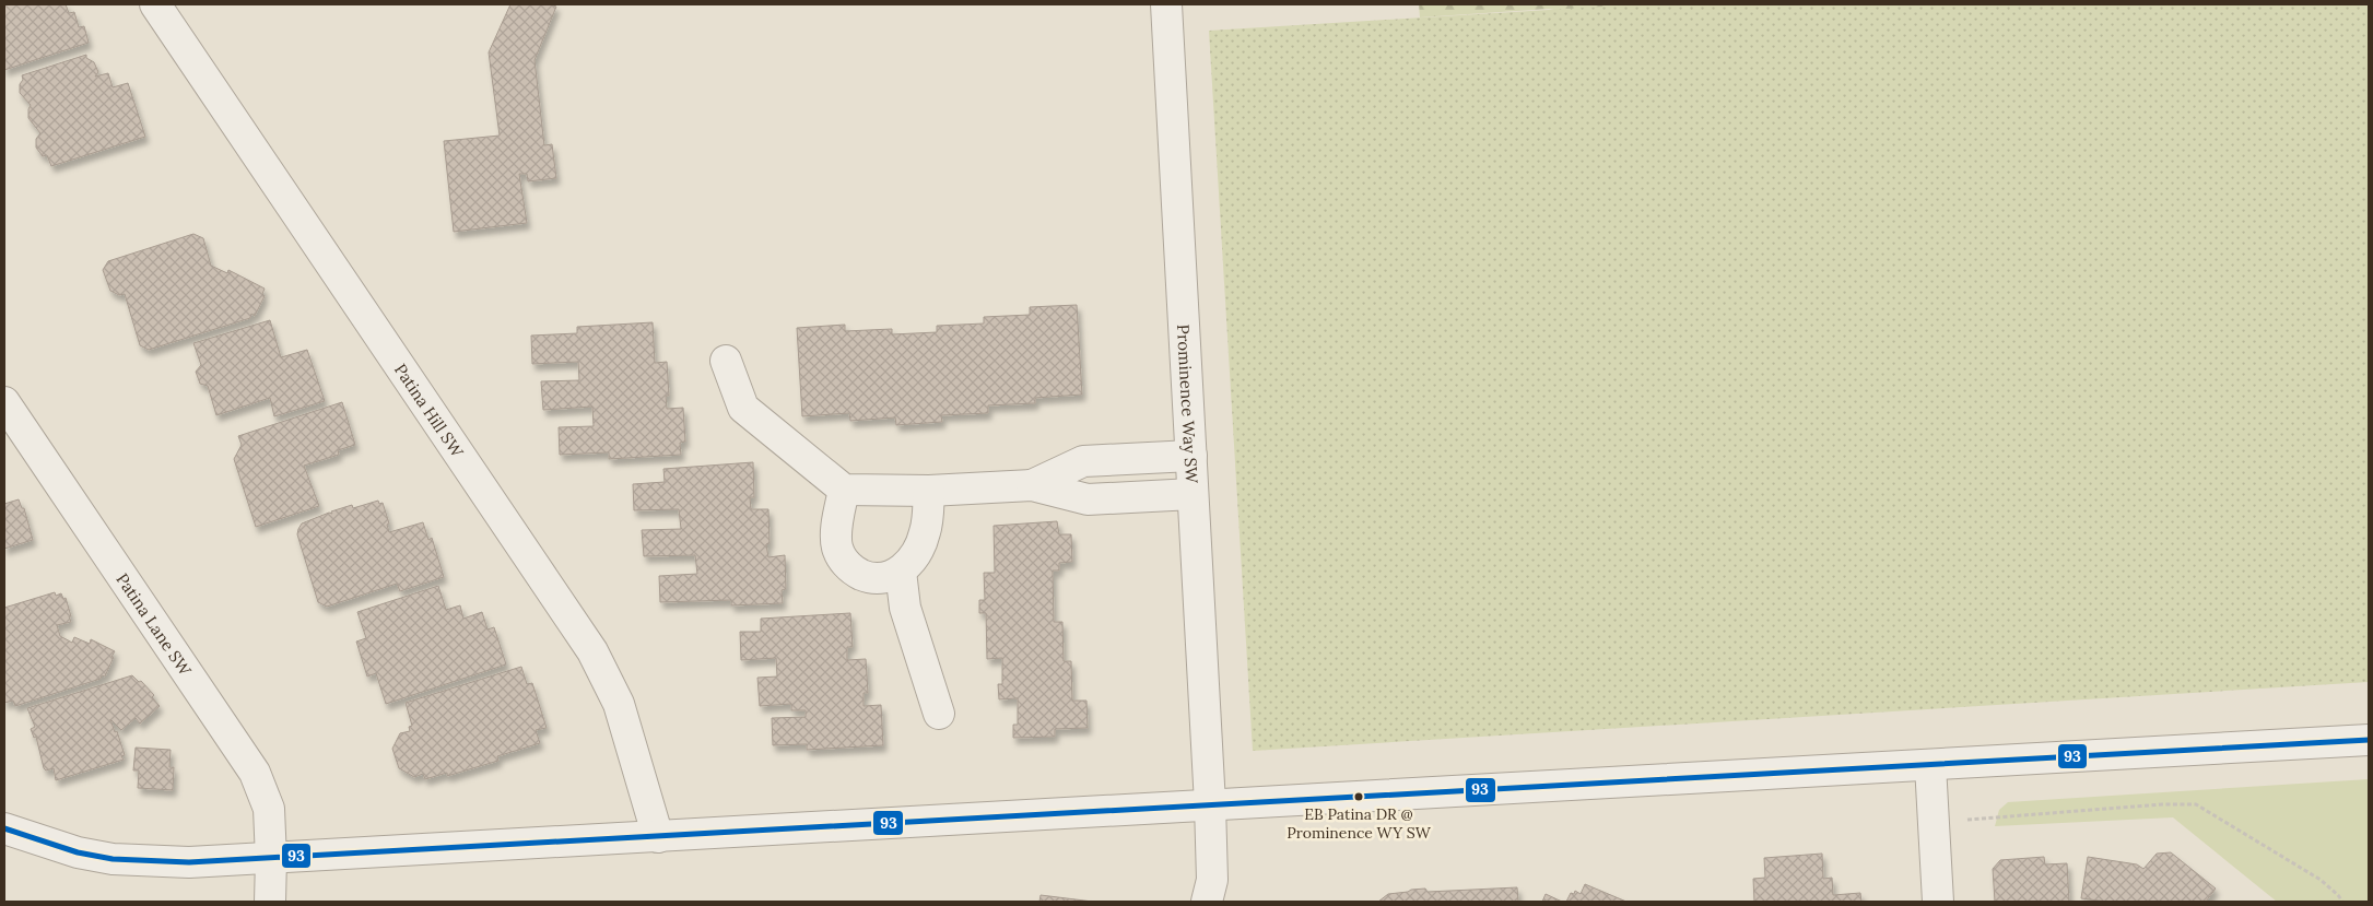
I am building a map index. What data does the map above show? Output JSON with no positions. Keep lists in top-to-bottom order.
{
  "streets": {
    "street": ["Prominence Way SW", "Patina Hill SW", "Patina Lane SW"]
  },
  "places": ["EB Patina DR @ Prominence WY SW"],
  "lines": ["transit line 93"]
}
